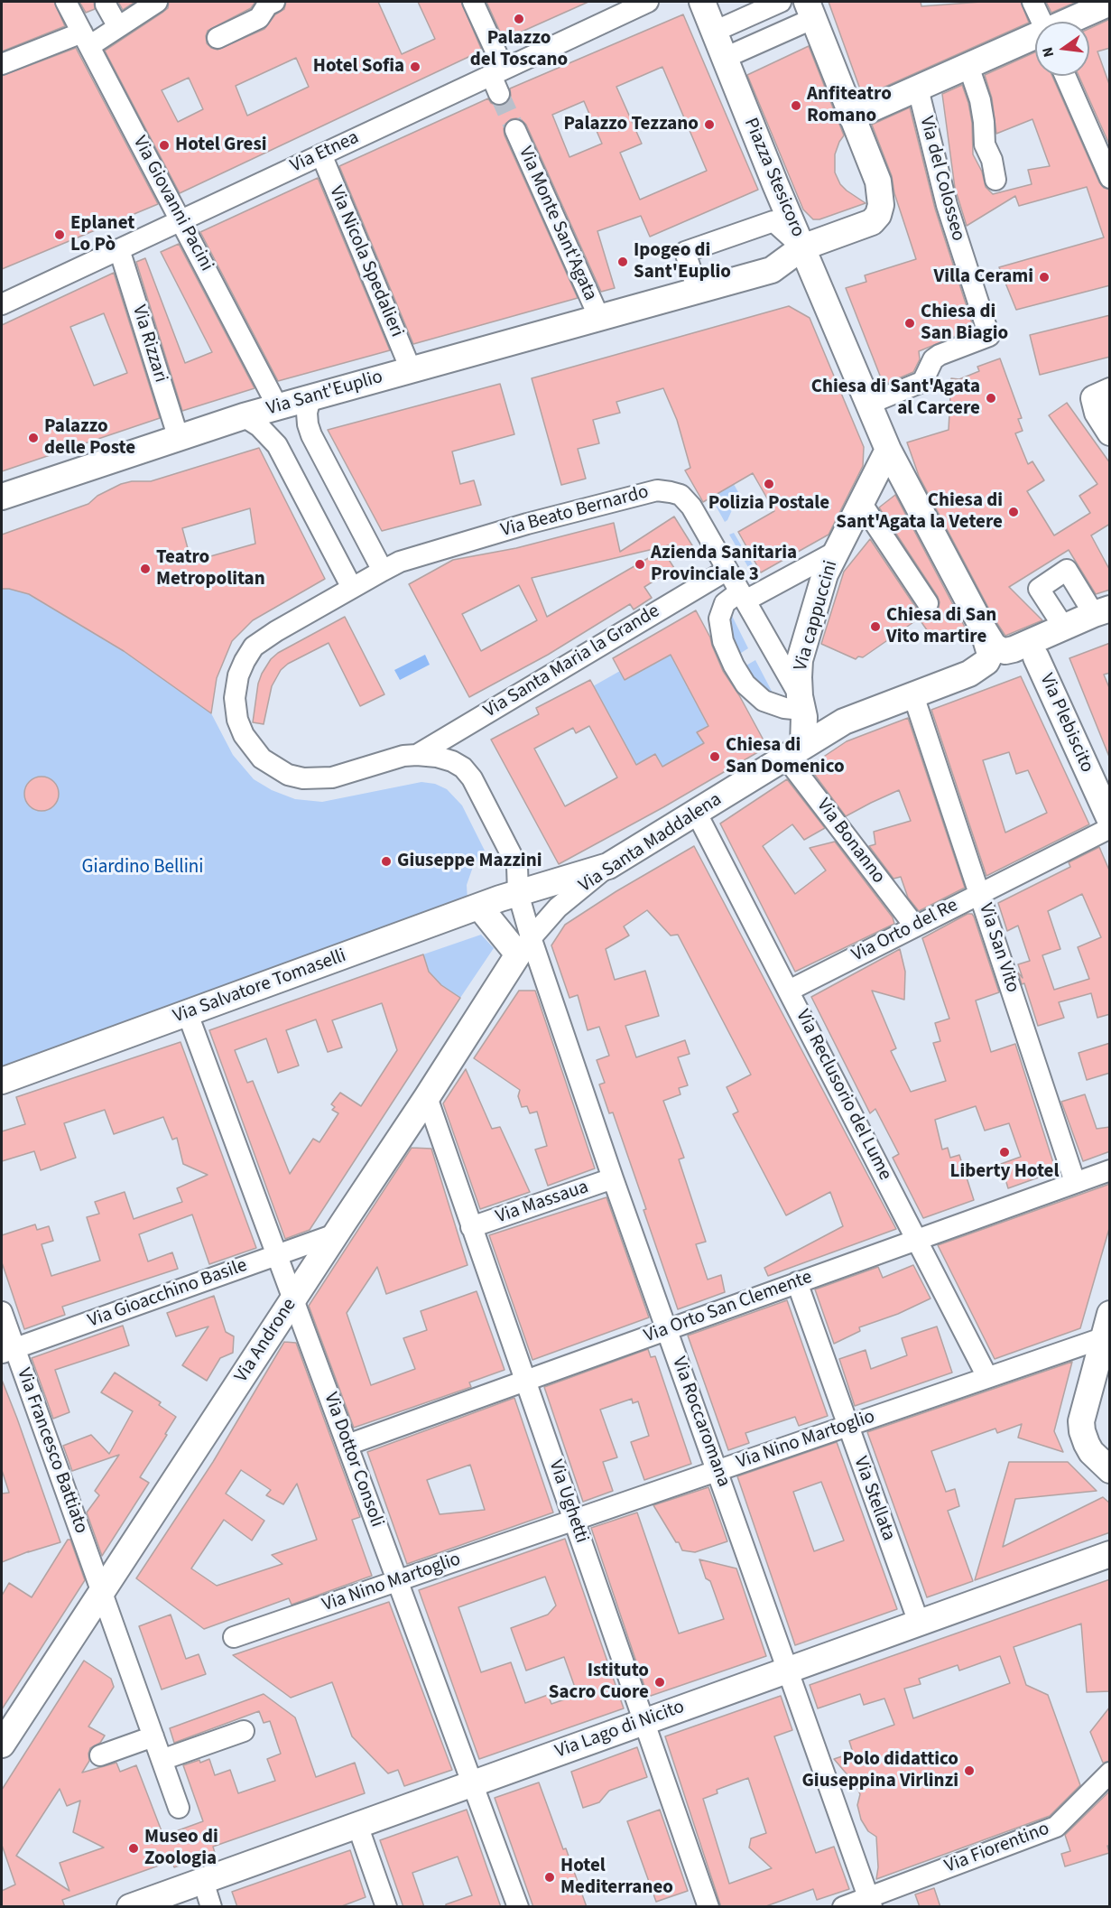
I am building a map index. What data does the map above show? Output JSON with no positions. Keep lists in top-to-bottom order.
{
  "streets": {
    "main road": [
      "Piazza Stesicoro",
      "Via Sant'Euplio",
      "Via cappuccini",
      "Via Plebiscito",
      "Via Santa Maddalena",
      "Via Salvatore Tomaselli",
      "Via Androne",
      "Via Lago di Nicito"
    ],
    "street": [
      "Via Etnea",
      "Via del Colosseo",
      "Via Giovanni Pacini",
      "Via Monte Sant'Agata",
      "Via Nicola Spedalieri",
      "Via Rizzari",
      "Via Beato Bernardo",
      "Via Santa Maria la Grande",
      "Via Bonanno",
      "Via Orto del Re",
      "Via San Vito",
      "Via Reclusorio del Lume",
      "Via Massaua",
      "Via Gioacchino Basile",
      "Via Orto San Clemente",
      "Via Roccaromana",
      "Via Nino Martoglio",
      "Via Francesco Battiato",
      "Via Dottor Consoli",
      "Via Stellata",
      "Via Ughetti",
      "Via Fiorentino"
    ]
  },
  "crossings": [
    ["Via Etnea", "Via Giovanni Pacini"],
    ["Via Etnea", "Via Nicola Spedalieri"],
    ["Via Etnea", "Via Rizzari"],
    ["Piazza Stesicoro", "Via Sant'Euplio"],
    ["Via Giovanni Pacini", "Via Sant'Euplio"],
    ["Via Monte Sant'Agata", "Via Sant'Euplio"],
    ["Via Nicola Spedalieri", "Via Sant'Euplio"],
    ["Via Rizzari", "Via Sant'Euplio"],
    ["Via Beato Bernardo", "Via cappuccini"],
    ["Via Beato Bernardo", "Via Santa Maria la Grande"],
    ["Via Beato Bernardo", "Via Roccaromana"],
    ["Via cappuccini", "Via Santa Maria la Grande"],
    ["Via cappuccini", "Via Bonanno"],
    ["Via cappuccini", "Via Santa Maddalena"],
    ["Via Santa Maria la Grande", "Via Roccaromana"],
    ["Via Bonanno", "Via Santa Maddalena"],
    ["Via Bonanno", "Via Orto del Re"],
    ["Via Santa Maddalena", "Via San Vito"],
    ["Via Santa Maddalena", "Via Salvatore Tomaselli"],
    ["Via Santa Maddalena", "Via Reclusorio del Lume"],
    ["Via Santa Maddalena", "Via Androne"],
    ["Via Santa Maddalena", "Via Roccaromana"],
    ["Via Orto del Re", "Via San Vito"],
    ["Via Orto del Re", "Via Reclusorio del Lume"],
    ["Via San Vito", "Via Orto San Clemente"],
    ["Via Salvatore Tomaselli", "Via Roccaromana"],
    ["Via Salvatore Tomaselli", "Via Dottor Consoli"],
    ["Via Reclusorio del Lume", "Via Orto San Clemente"],
    ["Via Reclusorio del Lume", "Via Nino Martoglio"],
    ["Via Massaua", "Via Roccaromana"],
    ["Via Massaua", "Via Ughetti"],
    ["Via Gioacchino Basile", "Via Androne"],
    ["Via Gioacchino Basile", "Via Francesco Battiato"],
    ["Via Gioacchino Basile", "Via Dottor Consoli"],
    ["Via Orto San Clemente", "Via Roccaromana"],
    ["Via Orto San Clemente", "Via Dottor Consoli"],
    ["Via Orto San Clemente", "Via Stellata"],
    ["Via Orto San Clemente", "Via Ughetti"],
    ["Via Androne", "Via Roccaromana"],
    ["Via Androne", "Via Francesco Battiato"],
    ["Via Androne", "Via Dottor Consoli"],
    ["Via Androne", "Via Ughetti"],
    ["Via Roccaromana", "Via Nino Martoglio"],
    ["Via Roccaromana", "Via Lago di Nicito"],
    ["Via Roccaromana", "Via Fiorentino"],
    ["Via Nino Martoglio", "Via Dottor Consoli"],
    ["Via Nino Martoglio", "Via Stellata"],
    ["Via Nino Martoglio", "Via Ughetti"],
    ["Via Dottor Consoli", "Via Lago di Nicito"],
    ["Via Stellata", "Via Lago di Nicito"],
    ["Via Ughetti", "Via Lago di Nicito"]
  ],
  "parks": ["Giardino Bellini"],
  "places": [
    "Palazzo del Toscano",
    "Hotel Sofia",
    "Anfiteatro Romano",
    "Palazzo Tezzano",
    "Hotel Gresi",
    "Eplanet Lo Pò",
    "Ipogeo di Sant'Euplio",
    "Villa Cerami",
    "Chiesa di San Biagio",
    "Chiesa di Sant'Agata al Carcere",
    "Palazzo delle Poste",
    "Polizia Postale",
    "Chiesa di Sant'Agata la Vetere",
    "Azienda Sanitaria Provinciale 3",
    "Teatro Metropolitan",
    "Chiesa di San Vito martire",
    "Chiesa di San Domenico",
    "Giuseppe Mazzini",
    "Liberty Hotel",
    "Istituto Sacro Cuore",
    "Polo didattico Giuseppina Virlinzi",
    "Museo di Zoologia",
    "Hotel Mediterraneo"
  ],
  "north": "left"
}
